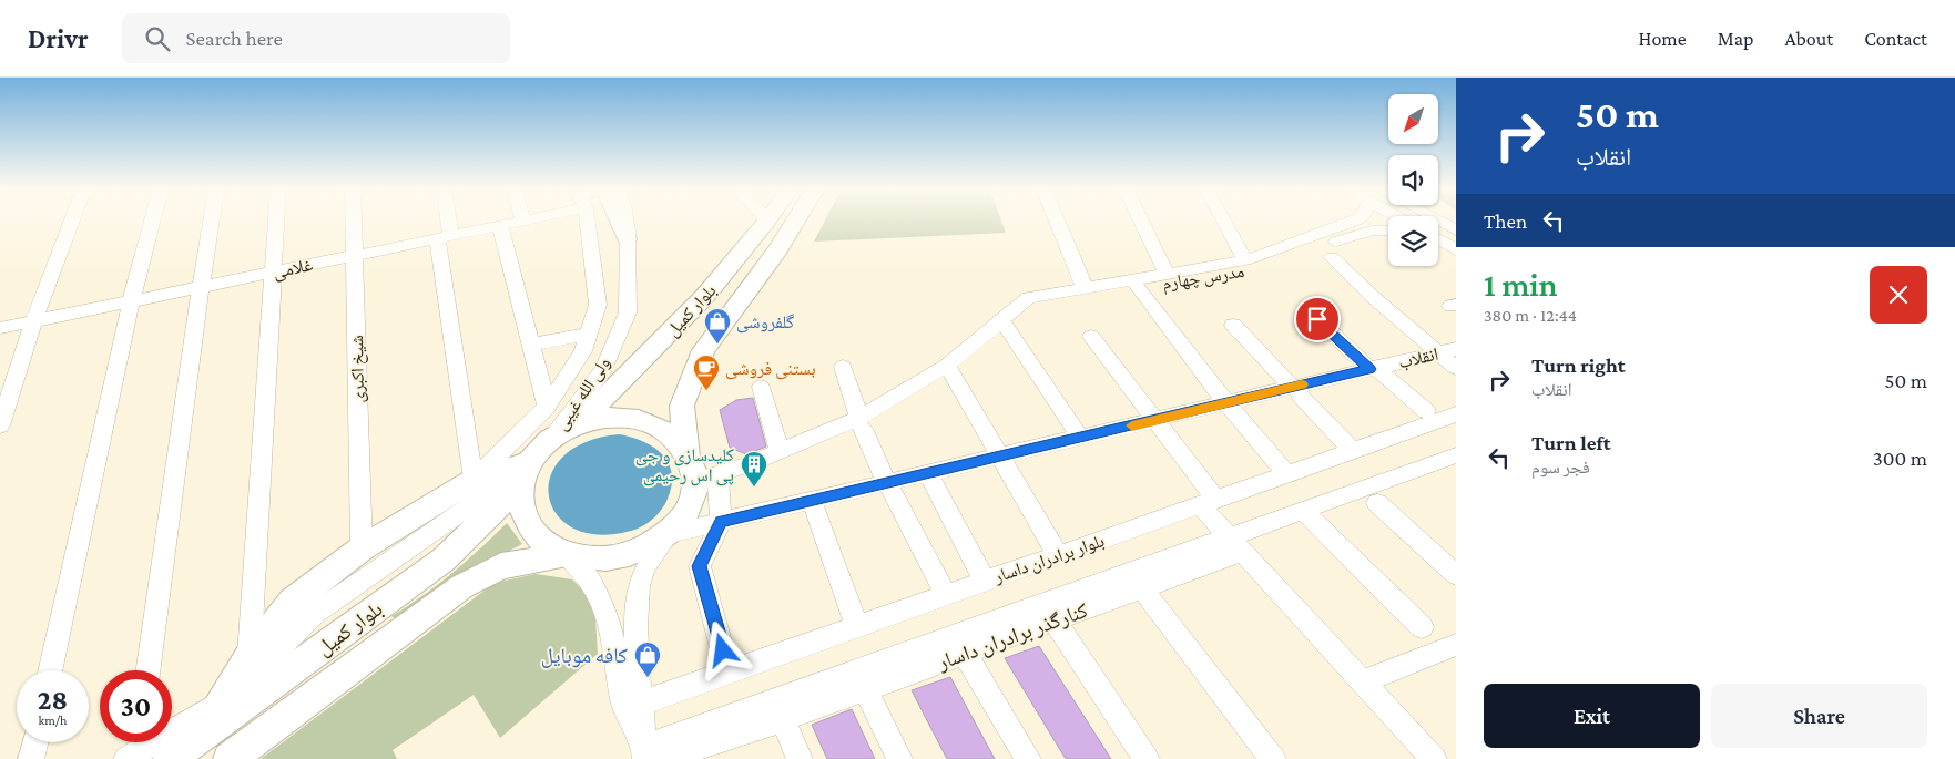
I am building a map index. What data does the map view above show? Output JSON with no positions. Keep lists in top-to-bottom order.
{
  "streets": {
    "main road": ["بلوار کمیل"],
    "street": [
      "غلامی",
      "مدرس چهارم",
      "انقلاب",
      "شیخ اکبری",
      "ولی الله غیبی",
      "بلوار برادران داسار",
      "کنارگذر برادران داسار"
    ]
  },
  "crossings": [
    ["غلامی", "شیخ اکبری"],
    ["مدرس چهارم", "بلوار کمیل"],
    ["مدرس چهارم", "انقلاب"],
    ["مدرس چهارم", "ولی الله غیبی"],
    ["بلوار کمیل", "انقلاب"],
    ["بلوار کمیل", "ولی الله غیبی"],
    ["انقلاب", "ولی الله غیبی"]
  ],
  "places": {
    "shop": ["گلفروشی", "کافه موبایل"],
    "cafe": ["بستنی فروشی"],
    "building": ["کلیدسازی و جی پی اس رحیمی"]
  },
  "north": "bottom left",
  "page": {
    "header": "Drivr",
    "search": "Search here",
    "nav": [
      "Home",
      "Map",
      "About",
      "Contact"
    ],
    "turn": ["50 m", "انقلاب"],
    "then": "Then",
    "heading": ["1 min", "380 m · 12:44"],
    "list": [
      {
        "name": "Turn right",
        "note": "انقلاب",
        "value": "50 m"
      },
      {
        "name": "Turn left",
        "note": "فجر سوم",
        "value": "300 m"
      }
    ],
    "speed": "28 km/h",
    "limit": "30",
    "buttons": ["Exit", "Share"]
  }
}
